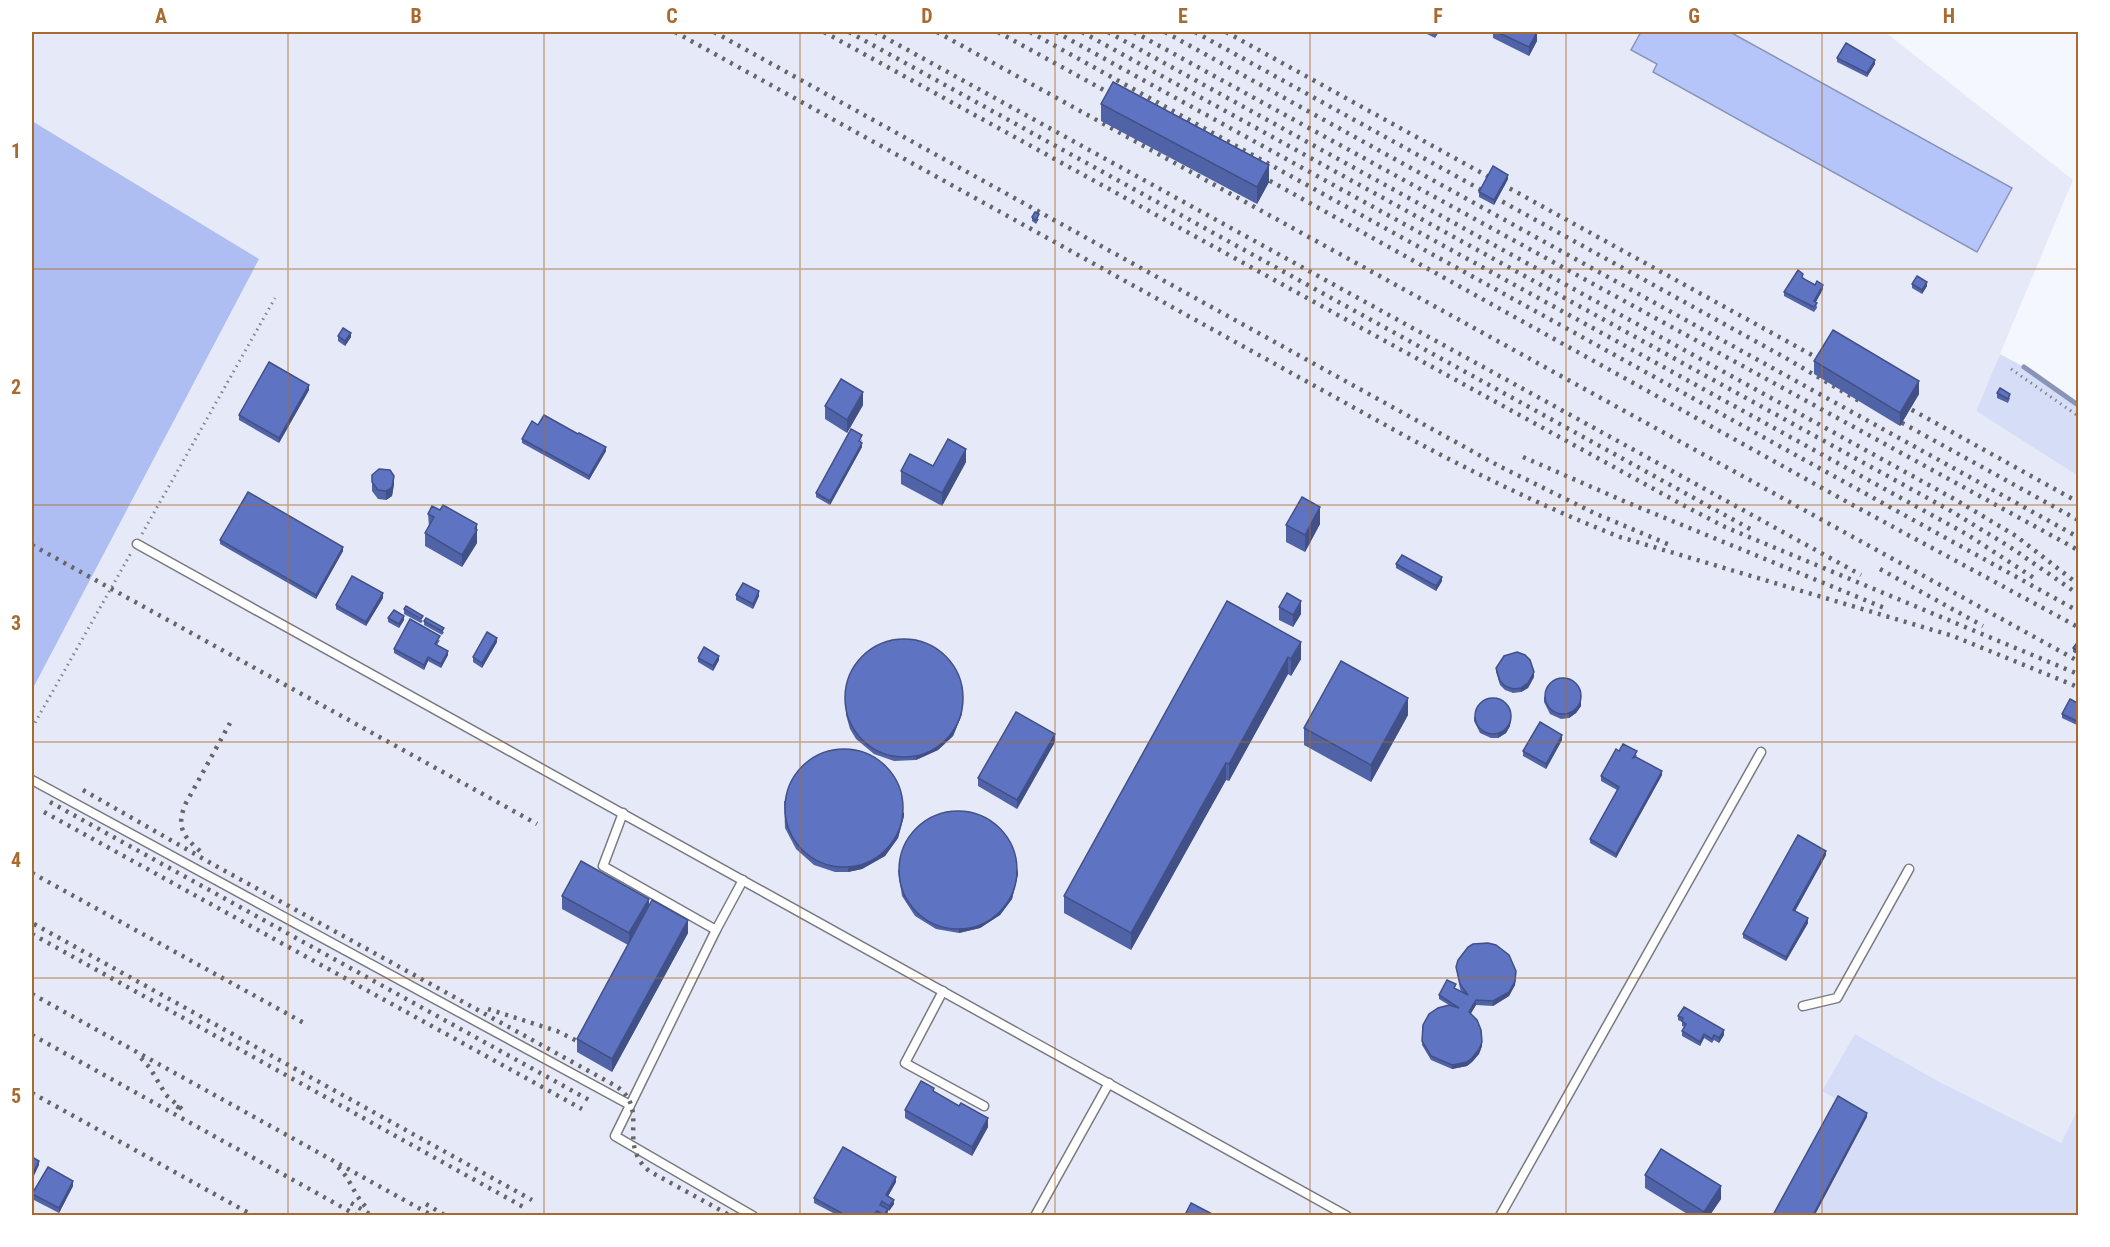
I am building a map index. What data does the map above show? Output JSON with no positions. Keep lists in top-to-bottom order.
{
  "grid": {
    "columns": [
      "A",
      "B",
      "C",
      "D",
      "E",
      "F",
      "G",
      "H"
    ],
    "rows": [
      "1",
      "2",
      "3",
      "4",
      "5"
    ]
  }
}
